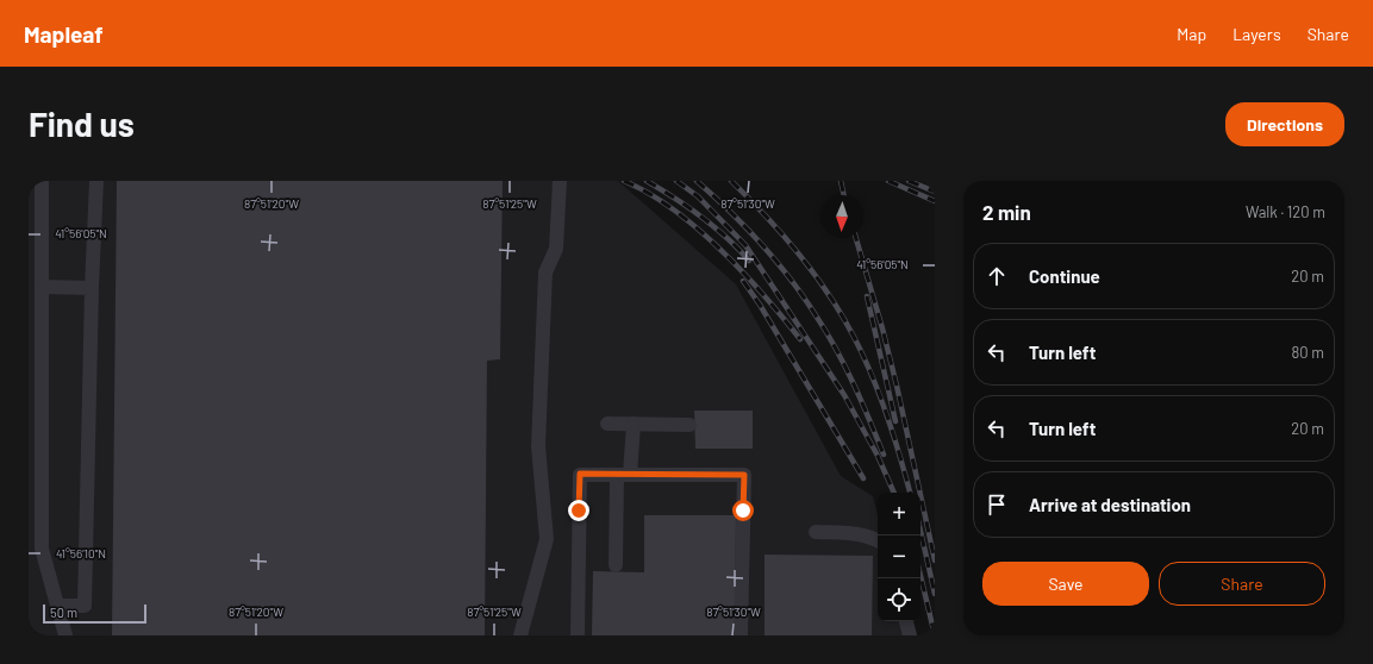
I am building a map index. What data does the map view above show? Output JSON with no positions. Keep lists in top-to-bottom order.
{
  "scale_bar": "50 m",
  "north": "bottom",
  "page": {
    "header": "Mapleaf",
    "nav": ["Map", "Layers", "Share"],
    "buttons": [
      "Directions",
      ["Save", "Share"]
    ],
    "title": "Find us",
    "heading": ["2 min", "Walk · 120 m"],
    "list": [
      ["Continue", "20 m"],
      ["Turn left", "80 m"],
      ["Turn left", "20 m"],
      "Arrive at destination"
    ],
    "map_buttons": ["+", "−"],
    "scale": "50 m"
  },
  "coordinates": [
    "87°51'20\"W",
    "87°51'25\"W",
    "87°51'30\"W",
    "41°56'05\"N",
    "41°56'10\"N"
  ]
}
